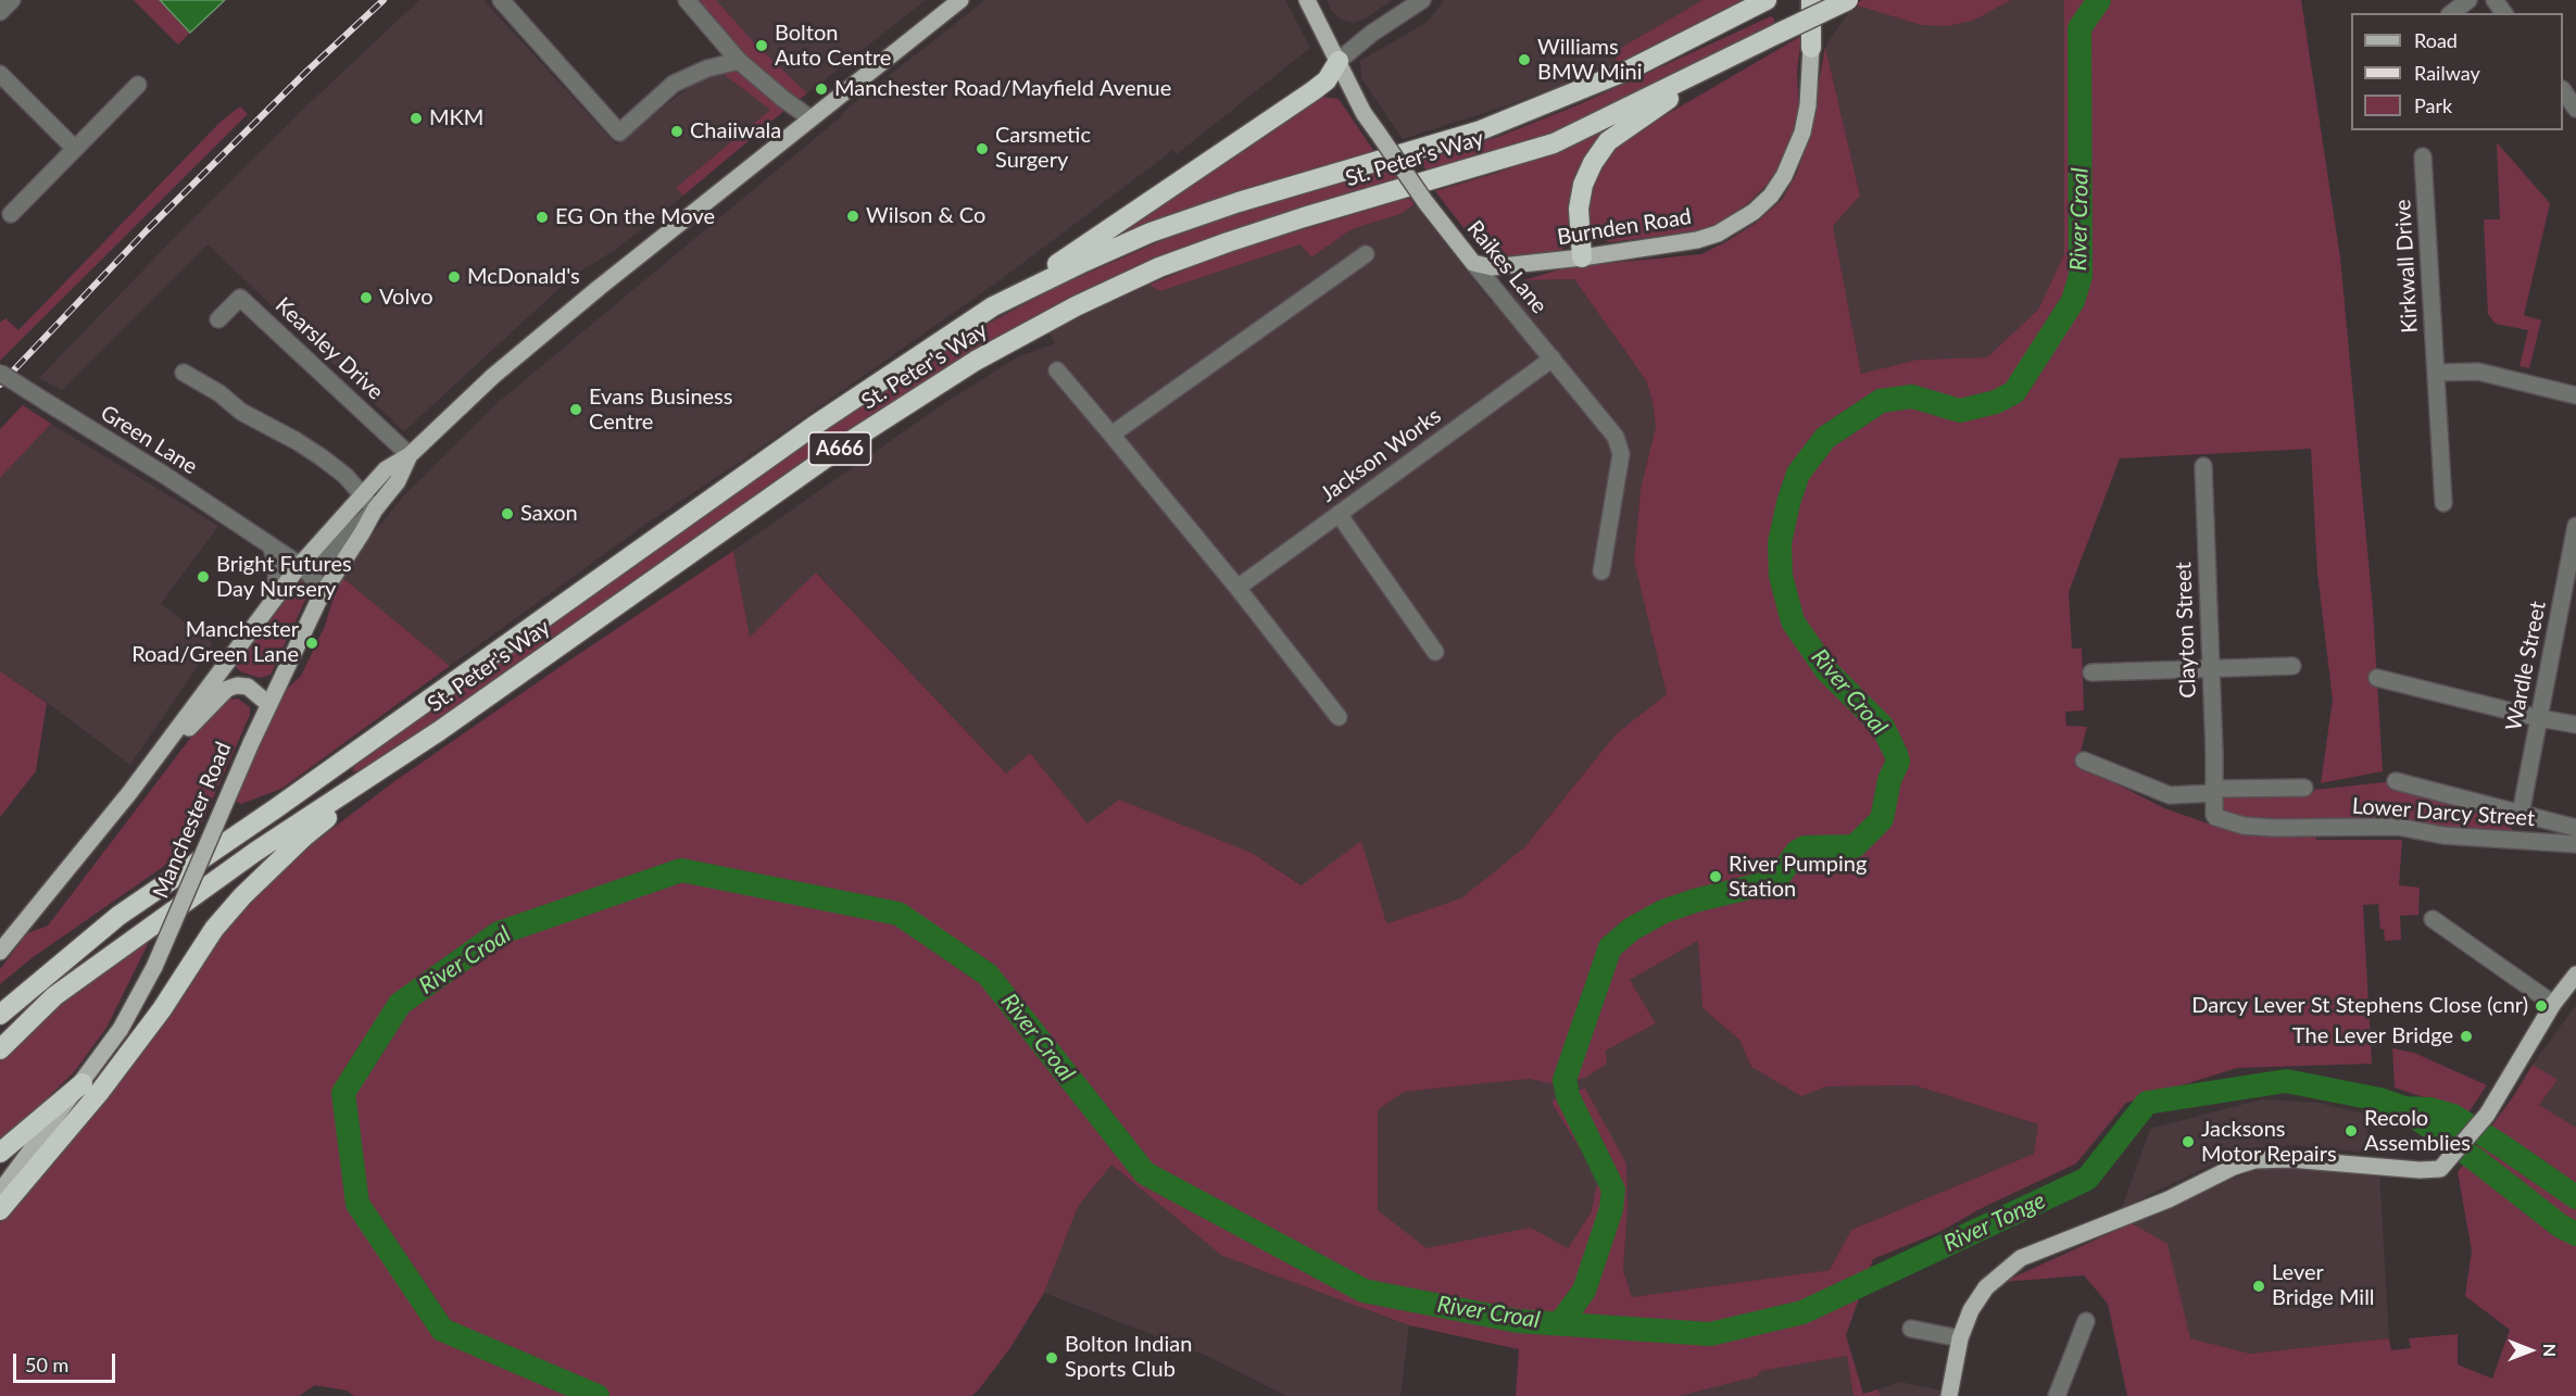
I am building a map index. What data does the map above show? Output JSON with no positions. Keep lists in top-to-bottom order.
{
  "streets": {
    "highway": ["St. Peter's Way", "A666"],
    "main road": ["Burnden Road", "Raikes Lane", "Manchester Road"],
    "street": [
      "Kirkwall Drive",
      "Kearsley Drive",
      "Green Lane",
      "Jackson Works",
      "Clayton Street",
      "Wardle Street",
      "Lower Darcy Street"
    ]
  },
  "crossings": [
    ["Burnden Road", "Raikes Lane"],
    ["Raikes Lane", "Jackson Works"],
    ["Kearsley Drive", "Manchester Road"],
    ["Green Lane", "Manchester Road"],
    ["Clayton Street", "Lower Darcy Street"]
  ],
  "water": ["River Croal", "River Tonge"],
  "places": [
    "Bolton Auto Centre",
    "Williams BMW Mini",
    "Manchester Road/Mayfield Avenue",
    "MKM",
    "Chaiiwala",
    "Carsmetic Surgery",
    "Wilson & Co",
    "EG On the Move",
    "McDonald's",
    "Volvo",
    "Evans Business Centre",
    "Saxon",
    "Bright Futures Day Nursery",
    "Manchester Road/Green Lane",
    "River Pumping Station",
    "Darcy Lever St Stephens Close (cnr)",
    "The Lever Bridge",
    "Recolo Assemblies",
    "Jacksons Motor Repairs",
    "Lever Bridge Mill",
    "Bolton Indian Sports Club"
  ],
  "legend": ["Road", "Railway", "Park"],
  "scale_bar": "50 m",
  "north": "right"
}
